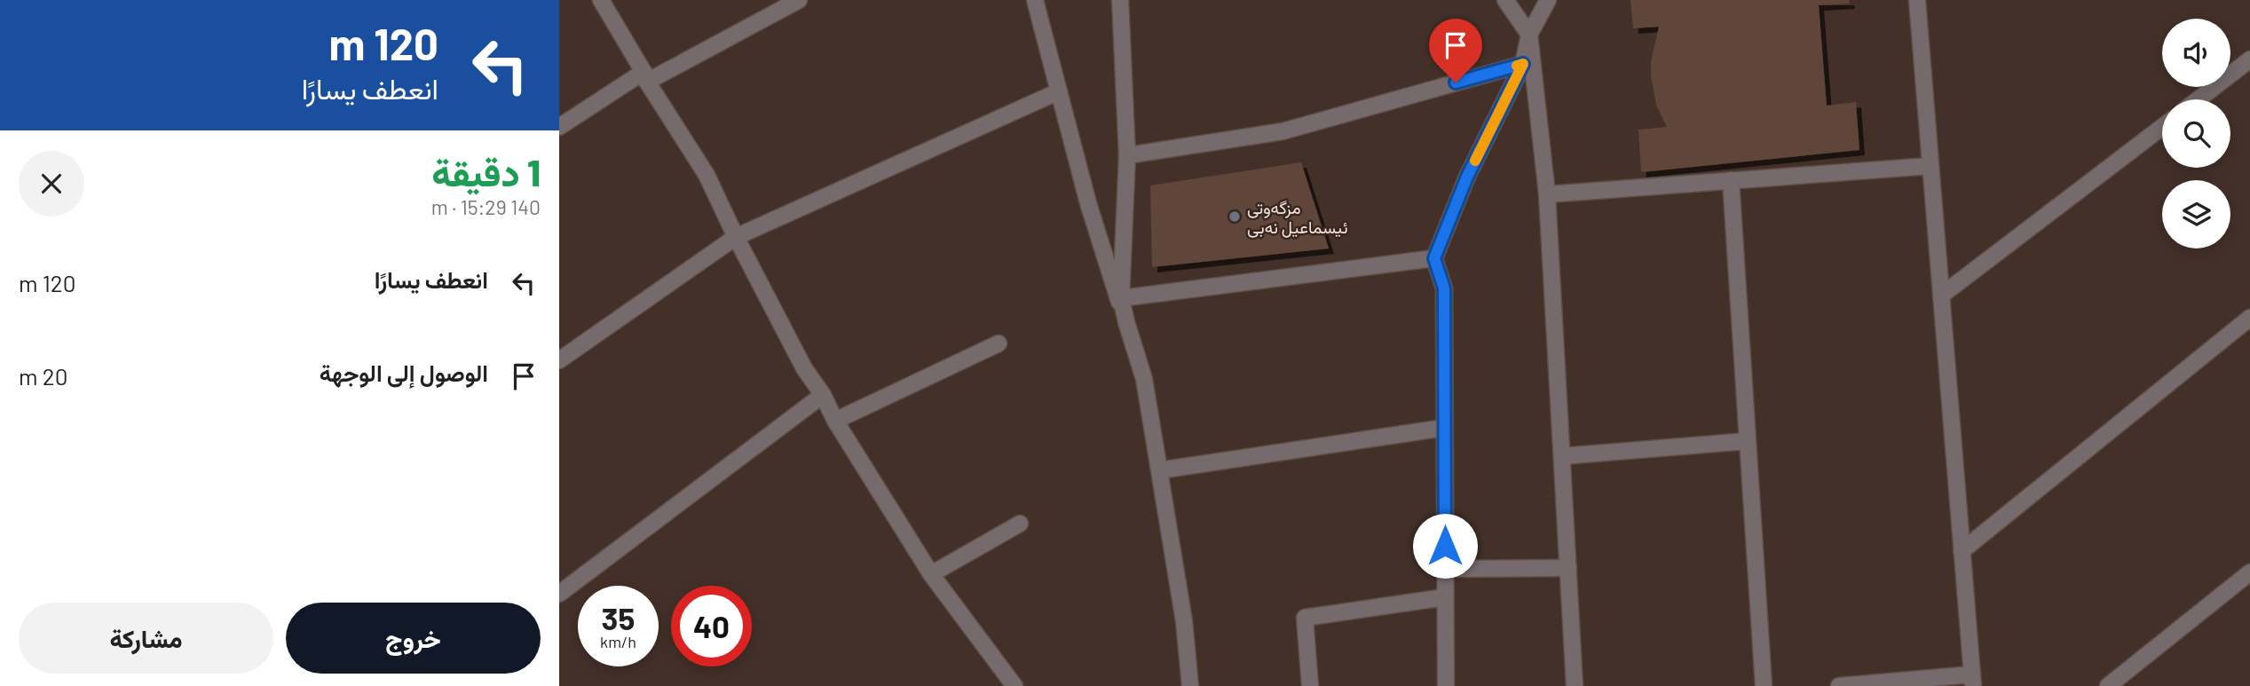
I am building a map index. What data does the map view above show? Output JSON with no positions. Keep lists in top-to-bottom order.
{
  "places": ["مزگەوتی ئیسماعیل نەبی"],
  "page": {
    "turn": ["120 m", "انعطف يسارًا"],
    "heading": ["1 دقيقة", "140 m · 15:29"],
    "list": [
      {
        "name": "انعطف يسارًا",
        "value": "120 m"
      },
      {
        "name": "الوصول إلى الوجهة",
        "value": "20 m"
      }
    ],
    "speed": "35 km/h",
    "limit": "40",
    "buttons": ["خروج", "مشاركة"]
  }
}
